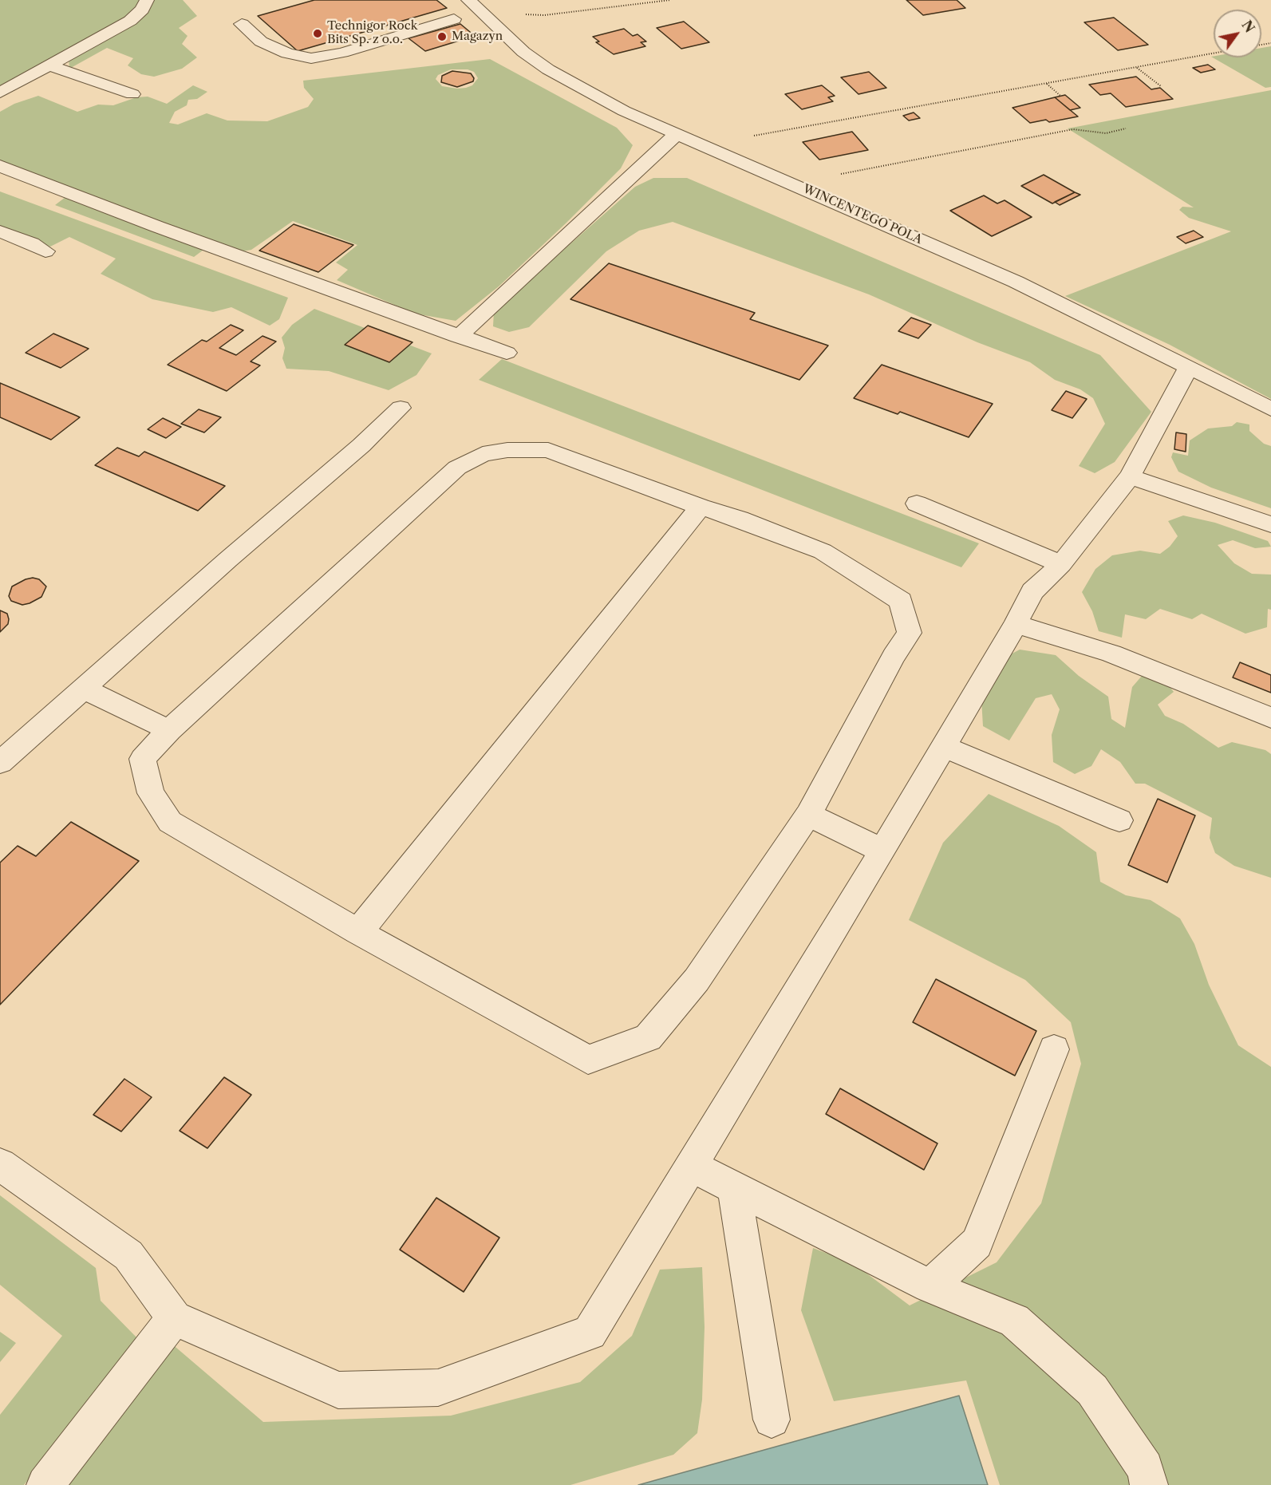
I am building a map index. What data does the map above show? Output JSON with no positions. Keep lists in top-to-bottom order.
{
  "streets": {
    "street": ["WINCENTEGO POLA"]
  },
  "places": ["Technigor Rock Bits Sp. z o.o.", "Magazyn"],
  "north": "top right"
}
